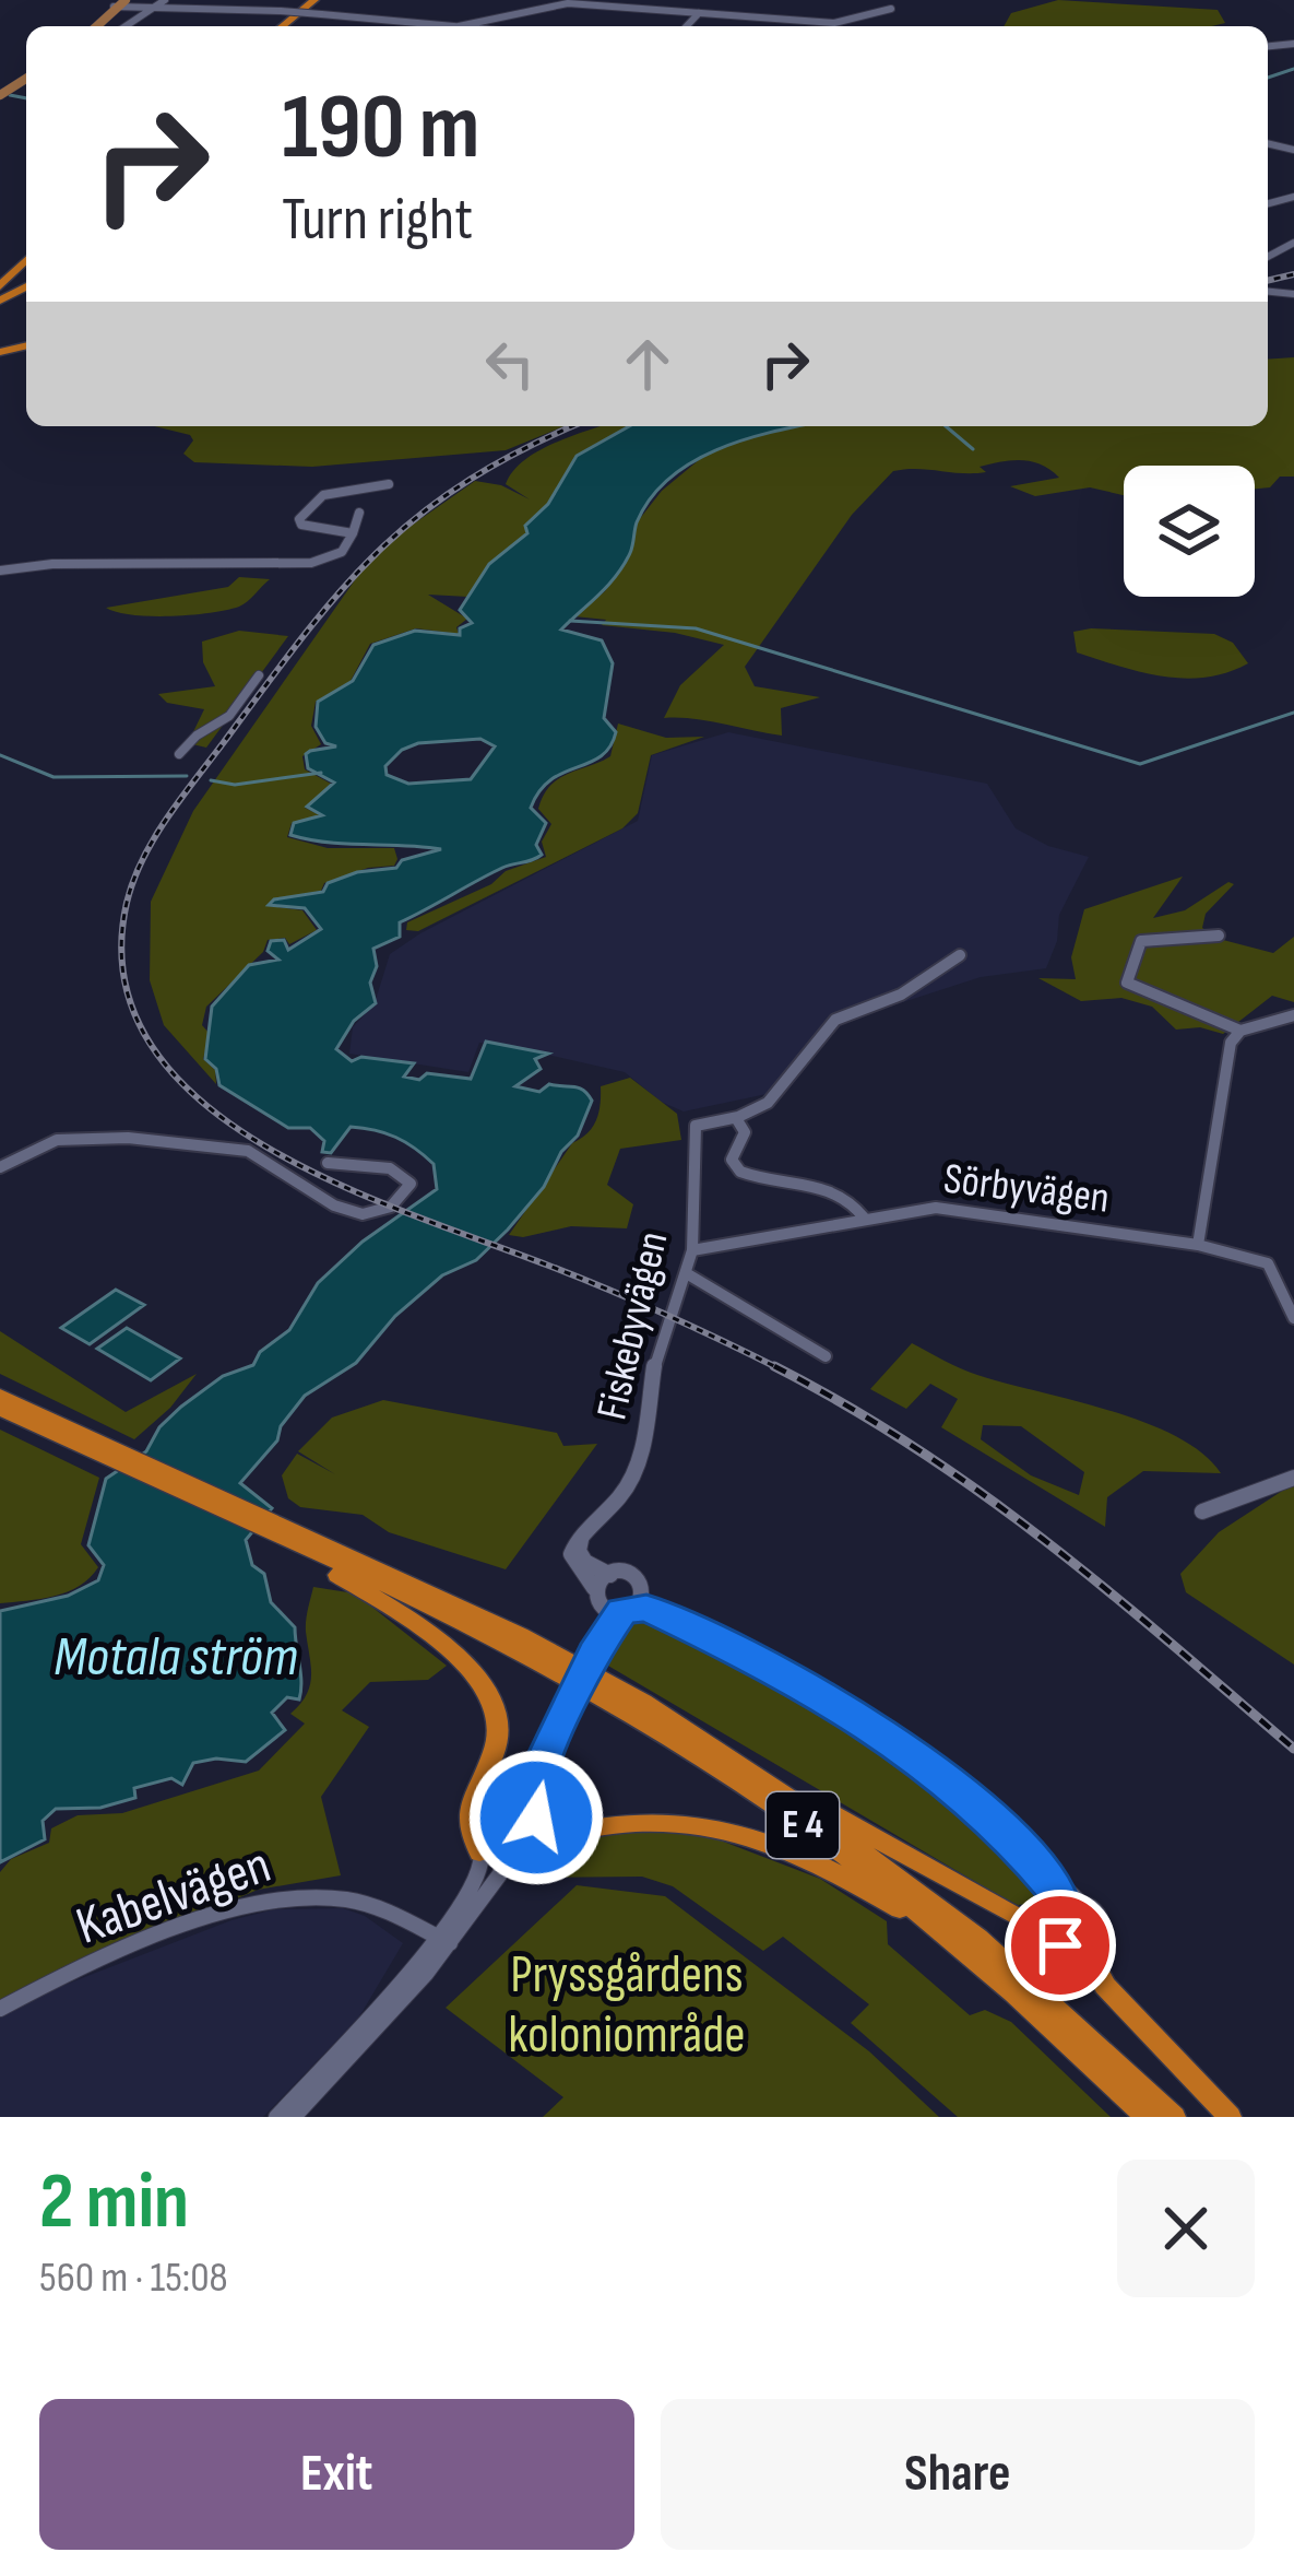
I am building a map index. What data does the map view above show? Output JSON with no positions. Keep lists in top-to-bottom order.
{
  "streets": {
    "highway": ["E 4"],
    "street": ["Sörbyvägen", "Fiskebyvägen", "Kabelvägen"]
  },
  "crossings": [
    ["Sörbyvägen", "Fiskebyvägen"]
  ],
  "water": ["Motala ström"],
  "parks": ["Pryssgårdens koloniområde"],
  "page": {
    "turn": ["190 m", "Turn right"],
    "heading": ["2 min", "560 m · 15:08"],
    "buttons": ["Exit", "Share"]
  }
}
